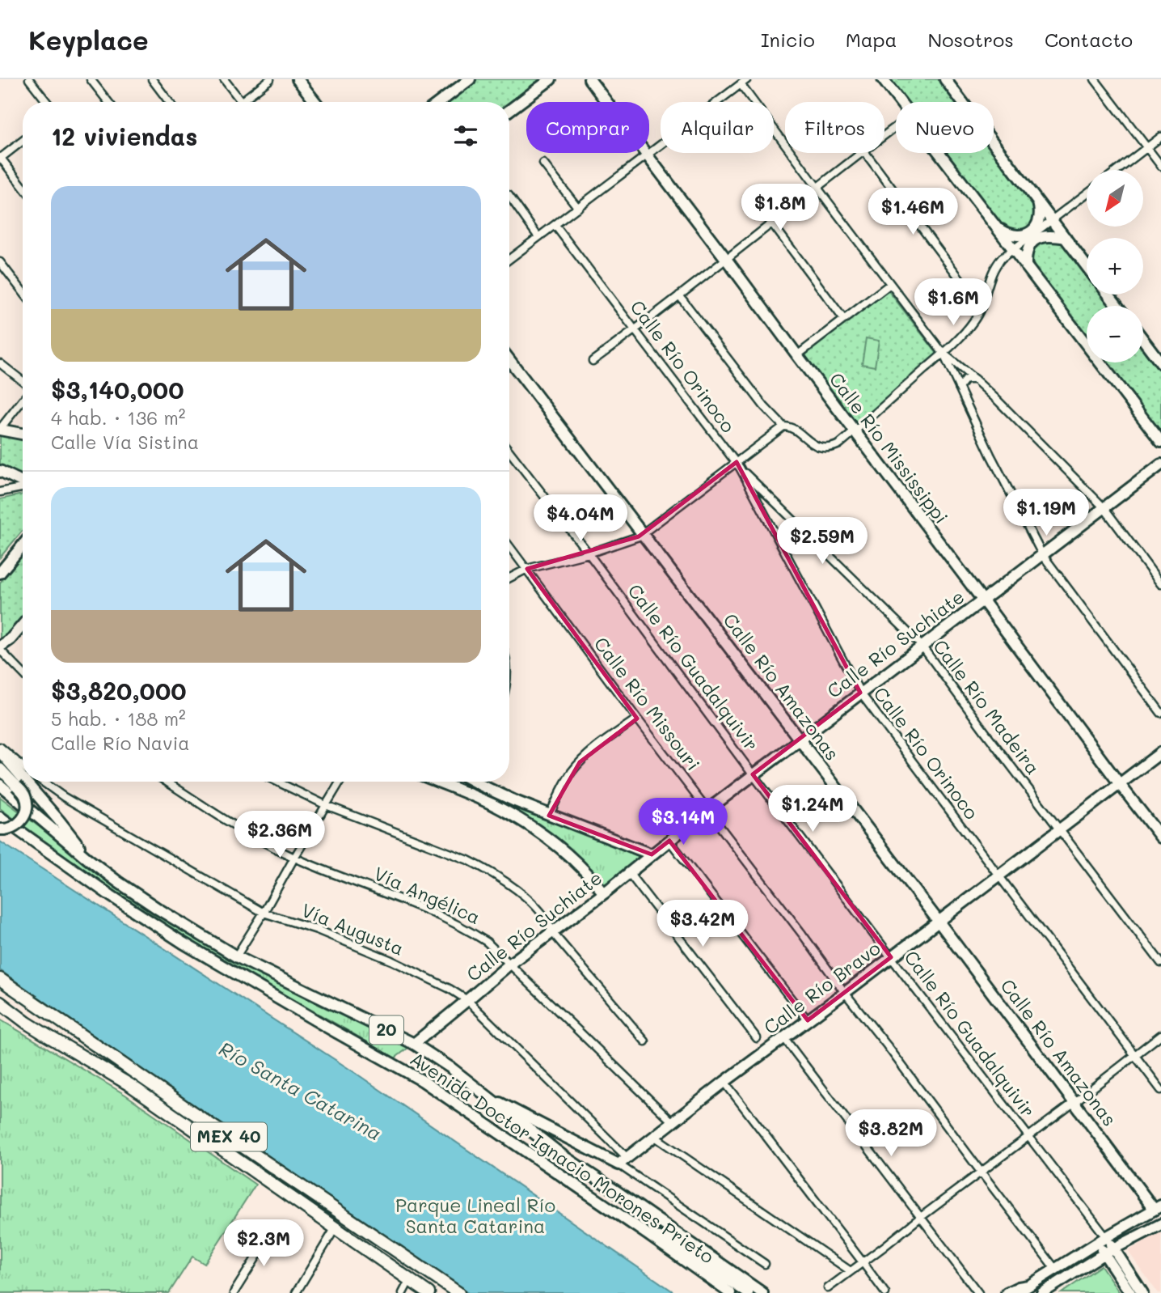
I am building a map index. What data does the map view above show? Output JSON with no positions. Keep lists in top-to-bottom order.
{
  "streets": {
    "highway": ["MEX 40"],
    "street": [
      "Calle Río Orinoco",
      "Calle Río Mississippi",
      "Calle Río Suchiate",
      "Calle Río Guadalquivir",
      "Calle Río Amazonas",
      "Calle Río Missouri",
      "Calle Río Madeira",
      "Vía Angélica",
      "Vía Augusta",
      "Calle Río Bravo",
      "20",
      "Avenida Doctor Ignacio Morones Prieto"
    ]
  },
  "crossings": [
    ["Calle Río Orinoco", "Calle Río Suchiate"],
    ["Calle Río Orinoco", "Calle Río Madeira"],
    ["Calle Río Orinoco", "Calle Río Bravo"],
    ["Calle Río Mississippi", "Calle Río Suchiate"],
    ["Calle Río Mississippi", "Calle Río Bravo"],
    ["Calle Río Suchiate", "Calle Río Guadalquivir"],
    ["Calle Río Suchiate", "Calle Río Amazonas"],
    ["Calle Río Suchiate", "Calle Río Missouri"],
    ["Calle Río Suchiate", "Calle Río Madeira"],
    ["Calle Río Suchiate", "Vía Angélica"],
    ["Calle Río Suchiate", "Vía Augusta"],
    ["Calle Río Suchiate", "Avenida Doctor Ignacio Morones Prieto"],
    ["Calle Río Guadalquivir", "Calle Río Bravo"],
    ["Calle Río Amazonas", "Calle Río Bravo"],
    ["Calle Río Missouri", "Calle Río Bravo"],
    ["Calle Río Madeira", "Calle Río Bravo"],
    ["Vía Angélica", "Calle Río Bravo"],
    ["Vía Augusta", "Calle Río Bravo"]
  ],
  "water": ["Río Santa Catarina"],
  "parks": ["Parque Lineal Río Santa Catarina"],
  "north": "bottom left",
  "page": {
    "header": "Keyplace",
    "nav": [
      "Inicio",
      "Mapa",
      "Nosotros",
      "Contacto"
    ],
    "chip": [
      "Comprar",
      "Alquilar",
      "Filtros",
      "Nuevo"
    ],
    "heading": "12 viviendas",
    "map_buttons": ["+", "−"],
    "list": [
      {
        "name": "$3,140,000",
        "note": "4 hab. · 136 m² · Calle Vía Sistina"
      },
      {
        "name": "$3,820,000",
        "note": "5 hab. · 188 m² · Calle Río Navia"
      }
    ],
    "price": [
      "$1.8M",
      "$1.46M",
      "$1.6M",
      "$1.19M",
      "$4.04M",
      "$2.59M",
      "$1.24M",
      "$3.14M",
      "$2.36M",
      "$3.42M",
      "$3.82M",
      "$2.3M"
    ]
  }
}
